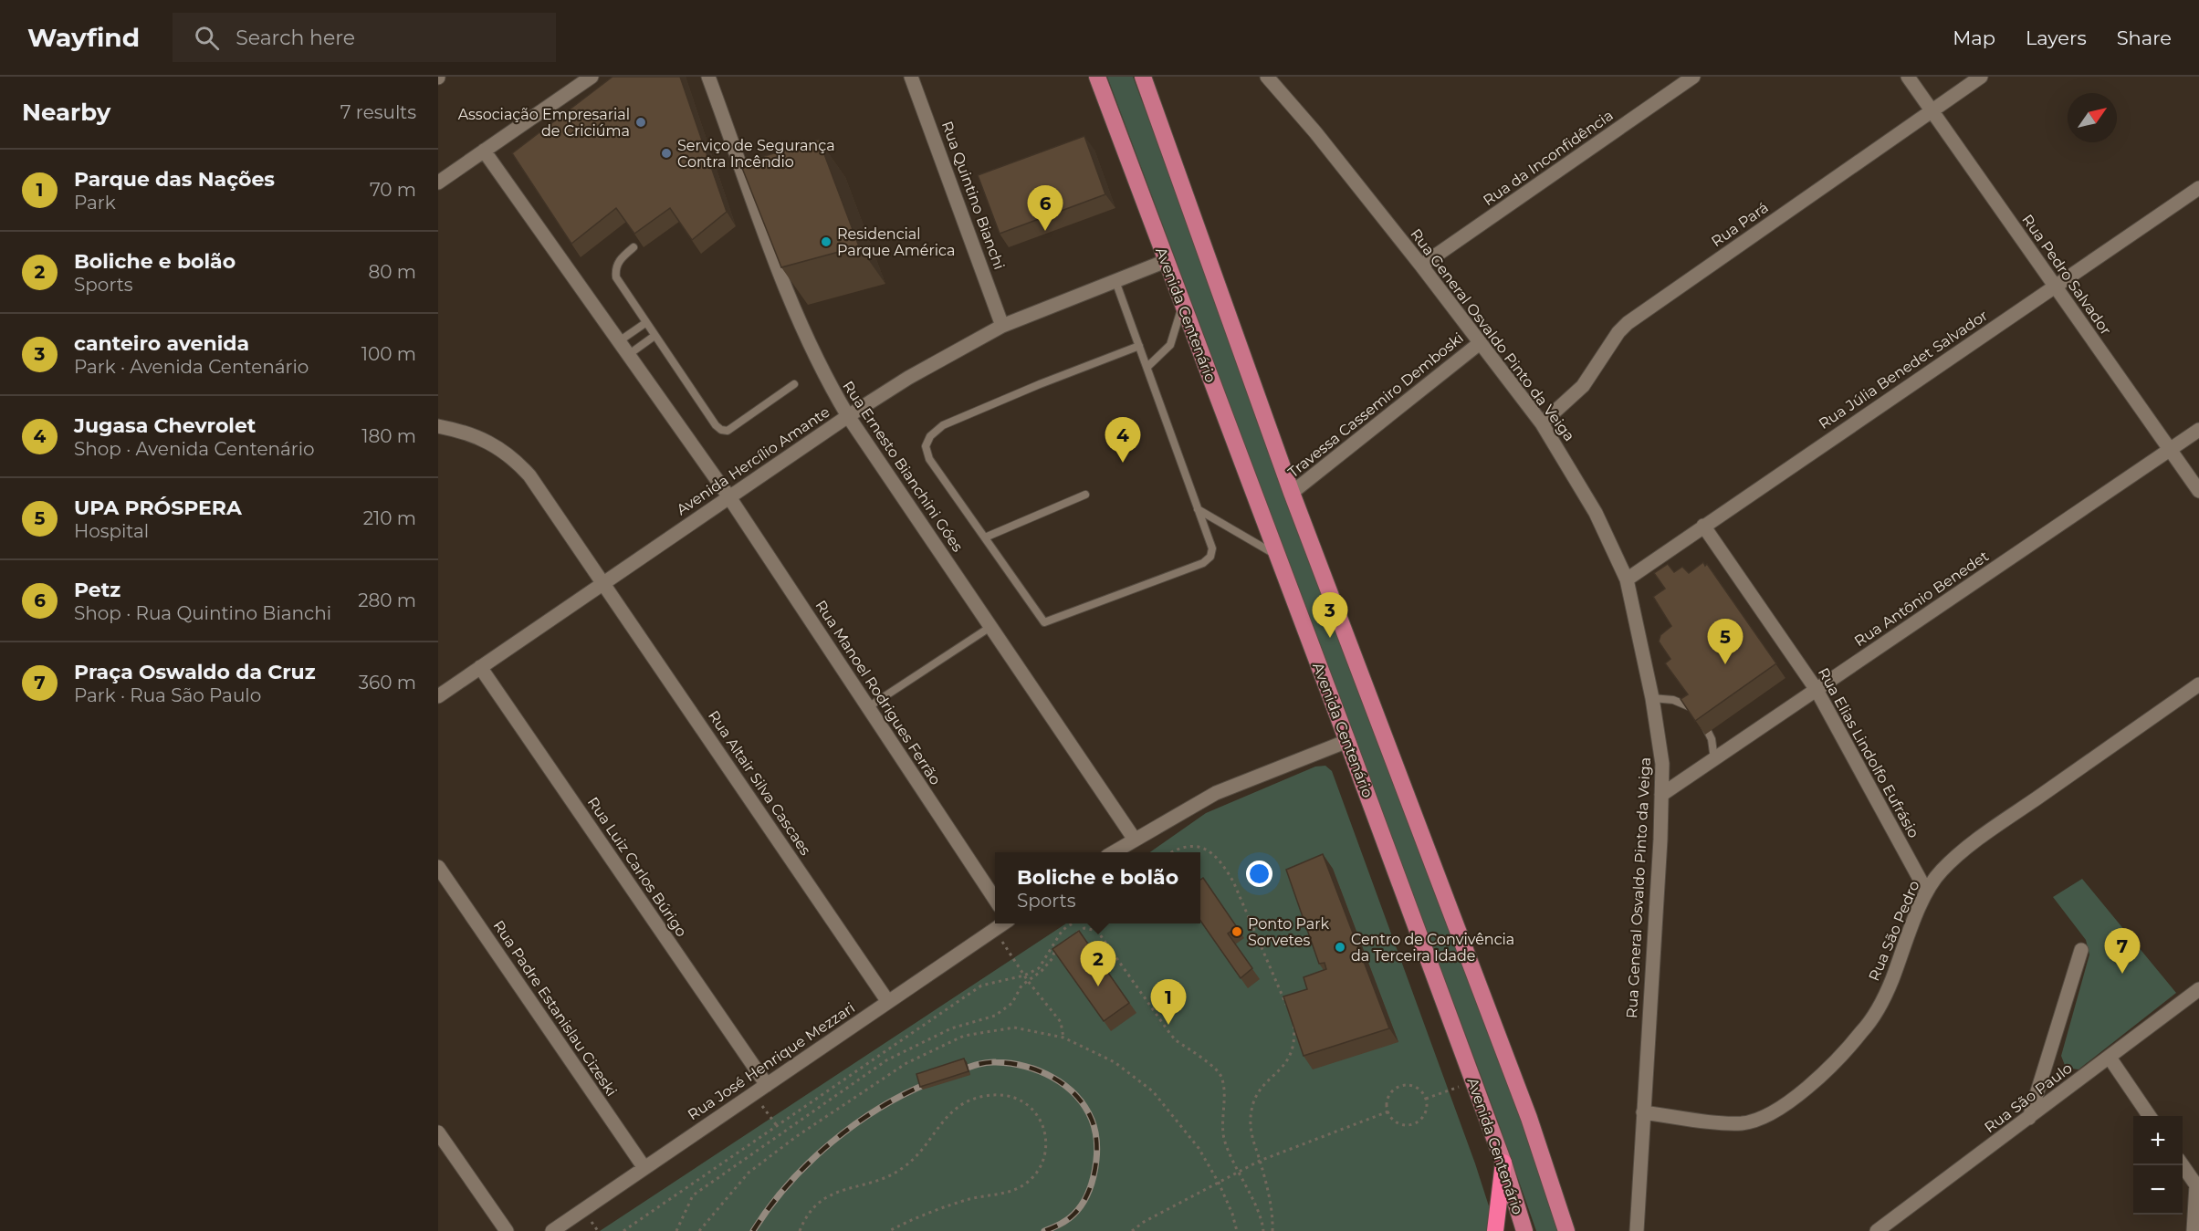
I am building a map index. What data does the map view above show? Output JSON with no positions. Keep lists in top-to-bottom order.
{
  "streets": {
    "main road": ["Avenida Centenário"],
    "street": [
      "Rua da Inconfidência",
      "Rua Quintino Bianchi",
      "Rua Pará",
      "Rua Pedro Salvador",
      "Rua General Osvaldo Pinto da Veiga",
      "Rua Júlia Benedet Salvador",
      "Travessa Cassemiro Demboski",
      "Avenida Hercílio Amante",
      "Rua Ernesto Bianchini Góes",
      "Rua Antônio Benedet",
      "Rua Manoel Rodrigues Ferrão",
      "Rua Elias Lindolfo Eufrásio",
      "Rua Altair Silva Cascaes",
      "Rua Luiz Carlos Búrigo",
      "Rua São Pedro",
      "Rua Padre Estanislau Cizeski",
      "Rua José Henrique Mezzari",
      "Rua São Paulo"
    ]
  },
  "crossings": [
    ["Rua da Inconfidência", "Rua General Osvaldo Pinto da Veiga"],
    ["Rua Quintino Bianchi", "Avenida Hercílio Amante"],
    ["Rua Pará", "Rua Pedro Salvador"],
    ["Rua Pará", "Rua General Osvaldo Pinto da Veiga"],
    ["Rua Pedro Salvador", "Rua Júlia Benedet Salvador"],
    ["Rua Pedro Salvador", "Rua Antônio Benedet"],
    ["Avenida Centenário", "Avenida Hercílio Amante"],
    ["Rua General Osvaldo Pinto da Veiga", "Rua Júlia Benedet Salvador"],
    ["Rua General Osvaldo Pinto da Veiga", "Travessa Cassemiro Demboski"],
    ["Rua General Osvaldo Pinto da Veiga", "Rua Antônio Benedet"],
    ["Rua General Osvaldo Pinto da Veiga", "Rua São Pedro"],
    ["Rua Júlia Benedet Salvador", "Rua Elias Lindolfo Eufrásio"],
    ["Avenida Hercílio Amante", "Rua Ernesto Bianchini Góes"],
    ["Avenida Hercílio Amante", "Rua Manoel Rodrigues Ferrão"],
    ["Avenida Hercílio Amante", "Rua Altair Silva Cascaes"],
    ["Avenida Hercílio Amante", "Rua Luiz Carlos Búrigo"],
    ["Rua Antônio Benedet", "Rua Elias Lindolfo Eufrásio"],
    ["Rua Elias Lindolfo Eufrásio", "Rua São Pedro"],
    ["Rua Altair Silva Cascaes", "Rua José Henrique Mezzari"],
    ["Rua Luiz Carlos Búrigo", "Rua José Henrique Mezzari"],
    ["Rua Padre Estanislau Cizeski", "Rua José Henrique Mezzari"]
  ],
  "places": [
    "Associação Empresarial de Criciúma",
    "Serviço de Segurança Contra Incêndio",
    "Residencial Parque América",
    "Ponto Park Sorvetes",
    "Centro de Convivência da Terceira Idade"
  ],
  "north": "top right",
  "page": {
    "header": "Wayfind",
    "search": "Search here",
    "nav": ["Map", "Layers", "Share"],
    "heading": ["Nearby", "7 results"],
    "list": [
      {
        "mark": "1",
        "name": "Parque das Nações",
        "note": "Park",
        "value": "70 m"
      },
      {
        "mark": "2",
        "name": "Boliche e bolão",
        "note": "Sports",
        "value": "80 m"
      },
      {
        "mark": "3",
        "name": "canteiro avenida",
        "note": "Park · Avenida Centenário",
        "value": "100 m"
      },
      {
        "mark": "4",
        "name": "Jugasa Chevrolet",
        "note": "Shop · Avenida Centenário",
        "value": "180 m"
      },
      {
        "mark": "5",
        "name": "UPA PRÓSPERA",
        "note": "Hospital",
        "value": "210 m"
      },
      {
        "mark": "6",
        "name": "Petz",
        "note": "Shop · Rua Quintino Bianchi",
        "value": "280 m"
      },
      {
        "mark": "7",
        "name": "Praça Oswaldo da Cruz",
        "note": "Park · Rua São Paulo",
        "value": "360 m"
      }
    ],
    "pins": [
      "6",
      "4",
      "3",
      "5",
      "7",
      "2",
      "1"
    ],
    "popup": ["Boliche e bolão", "Sports"],
    "map_buttons": ["+", "−"]
  }
}
